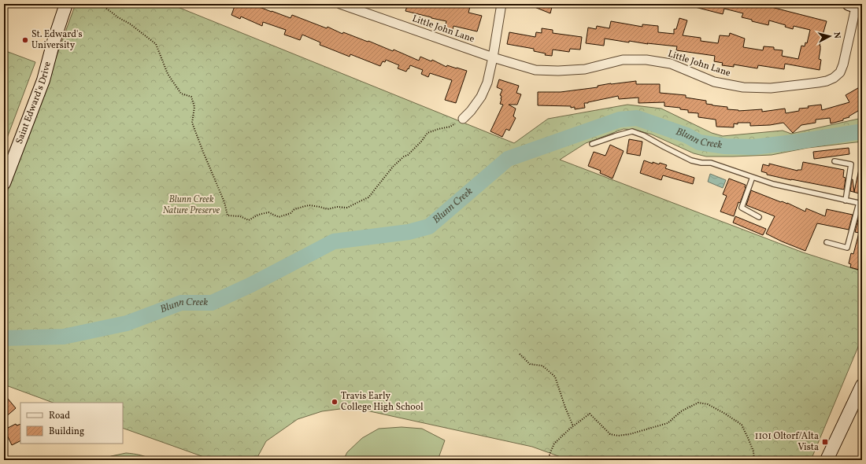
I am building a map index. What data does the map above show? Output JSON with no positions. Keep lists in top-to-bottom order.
{
  "streets": {
    "street": ["Little John Lane", "Saint Edward's Drive"]
  },
  "water": ["Blunn Creek"],
  "parks": ["Blunn Creek Nature Preserve"],
  "places": {
    "other": ["St. Edward's University", "Travis Early College High School"],
    "transit": ["1101 Oltorf/Alta Vista"]
  },
  "legend": ["Road", "Building"],
  "north": "right"
}
